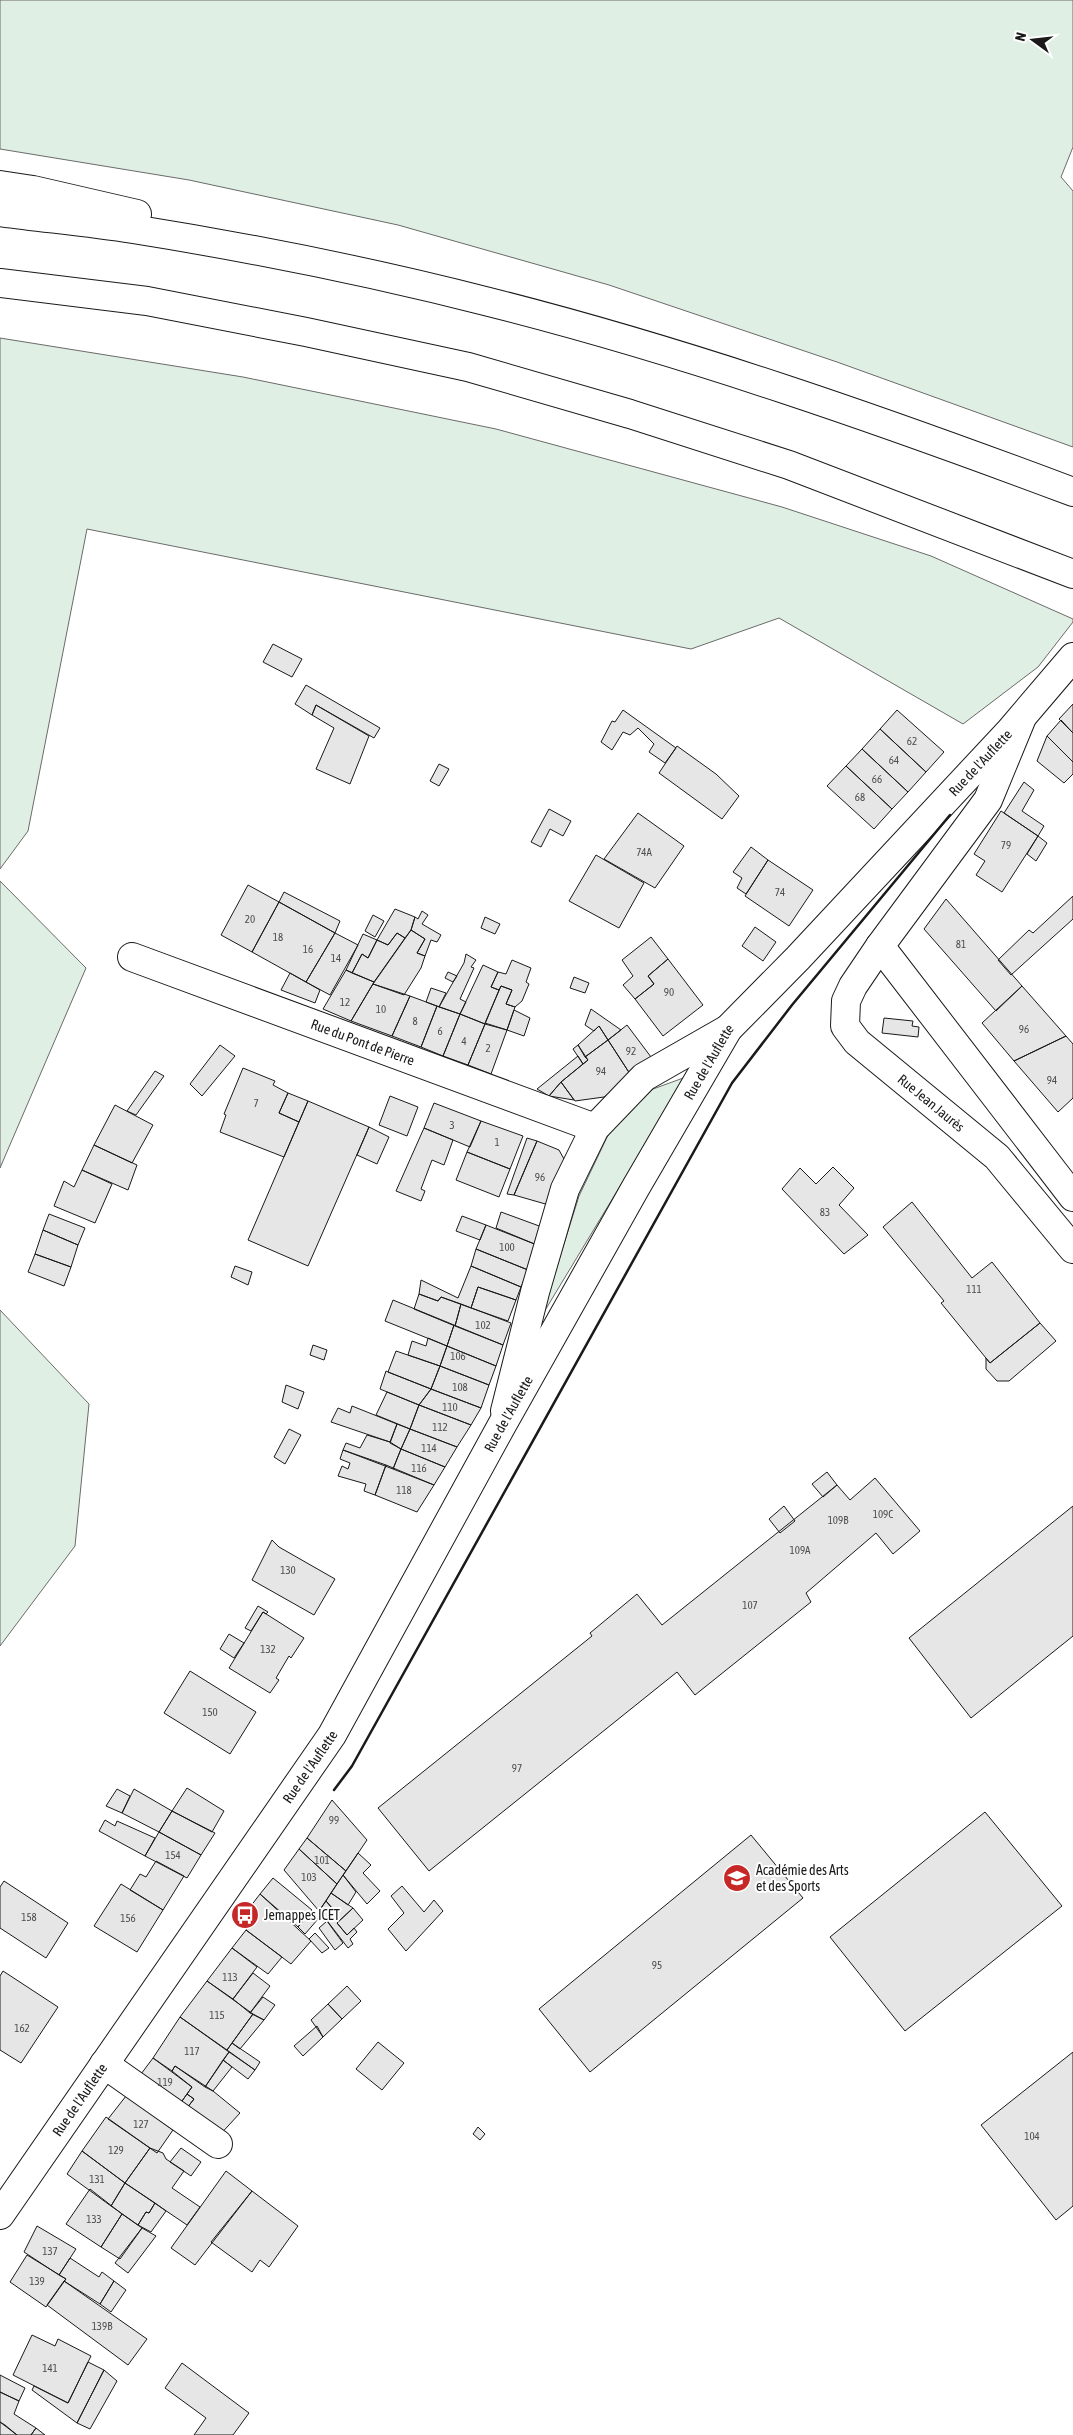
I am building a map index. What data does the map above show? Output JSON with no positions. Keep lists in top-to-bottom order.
{
  "streets": {
    "main road": ["Rue de l'Auflette", "Rue du Pont de Pierre", "Rue Jean Jaurès"]
  },
  "crossings": [
    ["Rue de l'Auflette", "Rue Jean Jaurès"]
  ],
  "places": {
    "school or university": ["Académie des Arts et des Sports"],
    "bus stop": ["Jemappes ICET"]
  },
  "house_numbers": [
    "62",
    "64",
    "66",
    "68",
    "79",
    "74A",
    "74",
    "20",
    "18",
    "81",
    "16",
    "14",
    "90",
    "12",
    "10",
    "8",
    "96",
    "6",
    "4",
    "2",
    "92",
    "94",
    "94",
    "7",
    "3",
    "1",
    "96",
    "83",
    "100",
    "111",
    "102",
    "106",
    "108",
    "110",
    "112",
    "114",
    "116",
    "118",
    "109C",
    "109B",
    "109A",
    "130",
    "107",
    "132",
    "150",
    "97",
    "99",
    "154",
    "101",
    "103",
    "158",
    "156",
    "95",
    "113",
    "115",
    "162",
    "117",
    "119",
    "127",
    "104",
    "129",
    "131",
    "133",
    "137",
    "139",
    "139B",
    "141"
  ],
  "north": "left"
}
